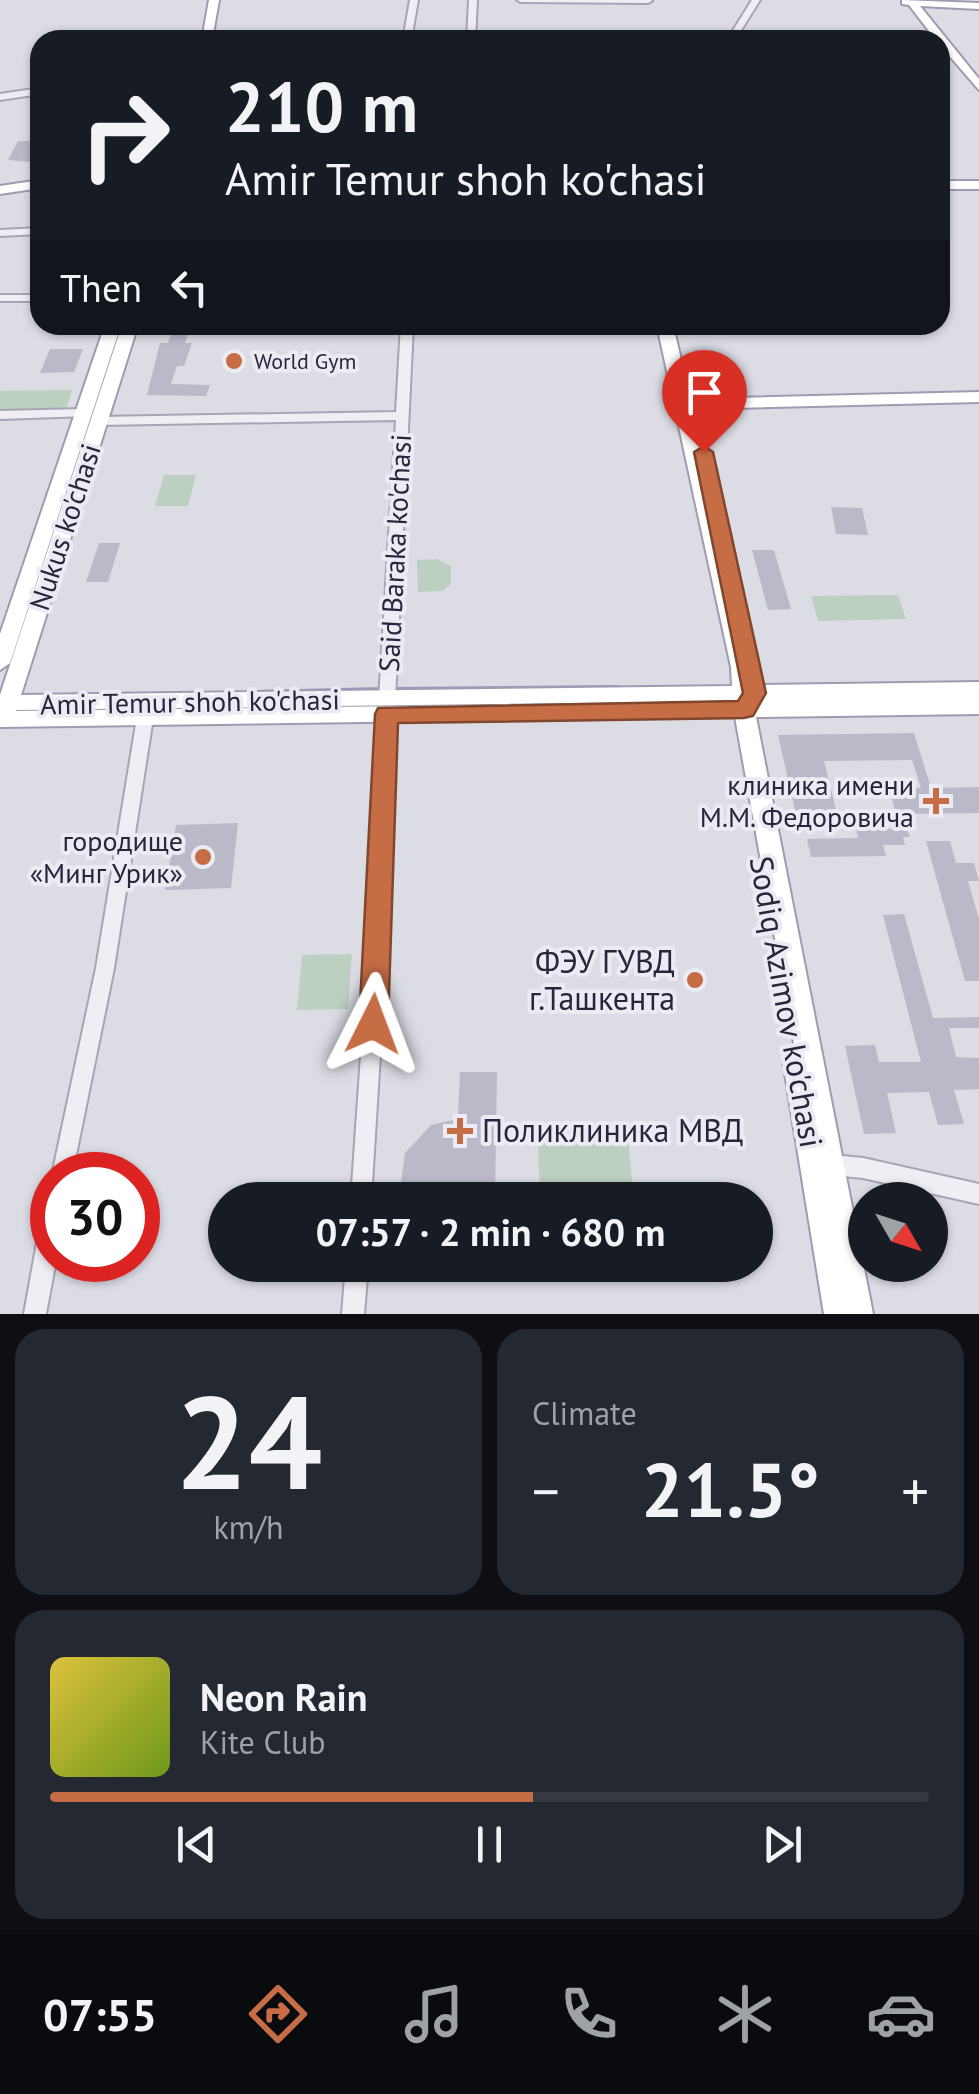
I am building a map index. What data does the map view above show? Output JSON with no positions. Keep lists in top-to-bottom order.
{
  "streets": {
    "main road": ["Nukus ko'chasi", "Amir Temur shoh ko'chasi", "Sodiq Azimov ko'chasi"],
    "street": ["Said Baraka ko'chasi"]
  },
  "crossings": [
    ["Nukus ko'chasi", "Amir Temur shoh ko'chasi"],
    ["Said Baraka ko'chasi", "Amir Temur shoh ko'chasi"],
    ["Amir Temur shoh ko'chasi", "Sodiq Azimov ko'chasi"]
  ],
  "places": {
    "other": ["World Gym", "городище «Минг Урик»", "ФЭУ ГУВД г.Ташкента"],
    "health": ["клиника имени М.М. Федоровича", "Поликлиника МВД"]
  },
  "north": "bottom right",
  "page": {
    "turn": ["210 m", "Amir Temur shoh ko'chasi"],
    "then": "Then",
    "limit": "30",
    "trip": "07:57 · 2 min · 680 m",
    "tile": [
      ["24", "km/h"],
      "Climate"
    ],
    "heat": ["−", "21.5°", "+"],
    "song": ["Neon Rain", "Kite Club"],
    "tabs": "07:55"
  }
}
